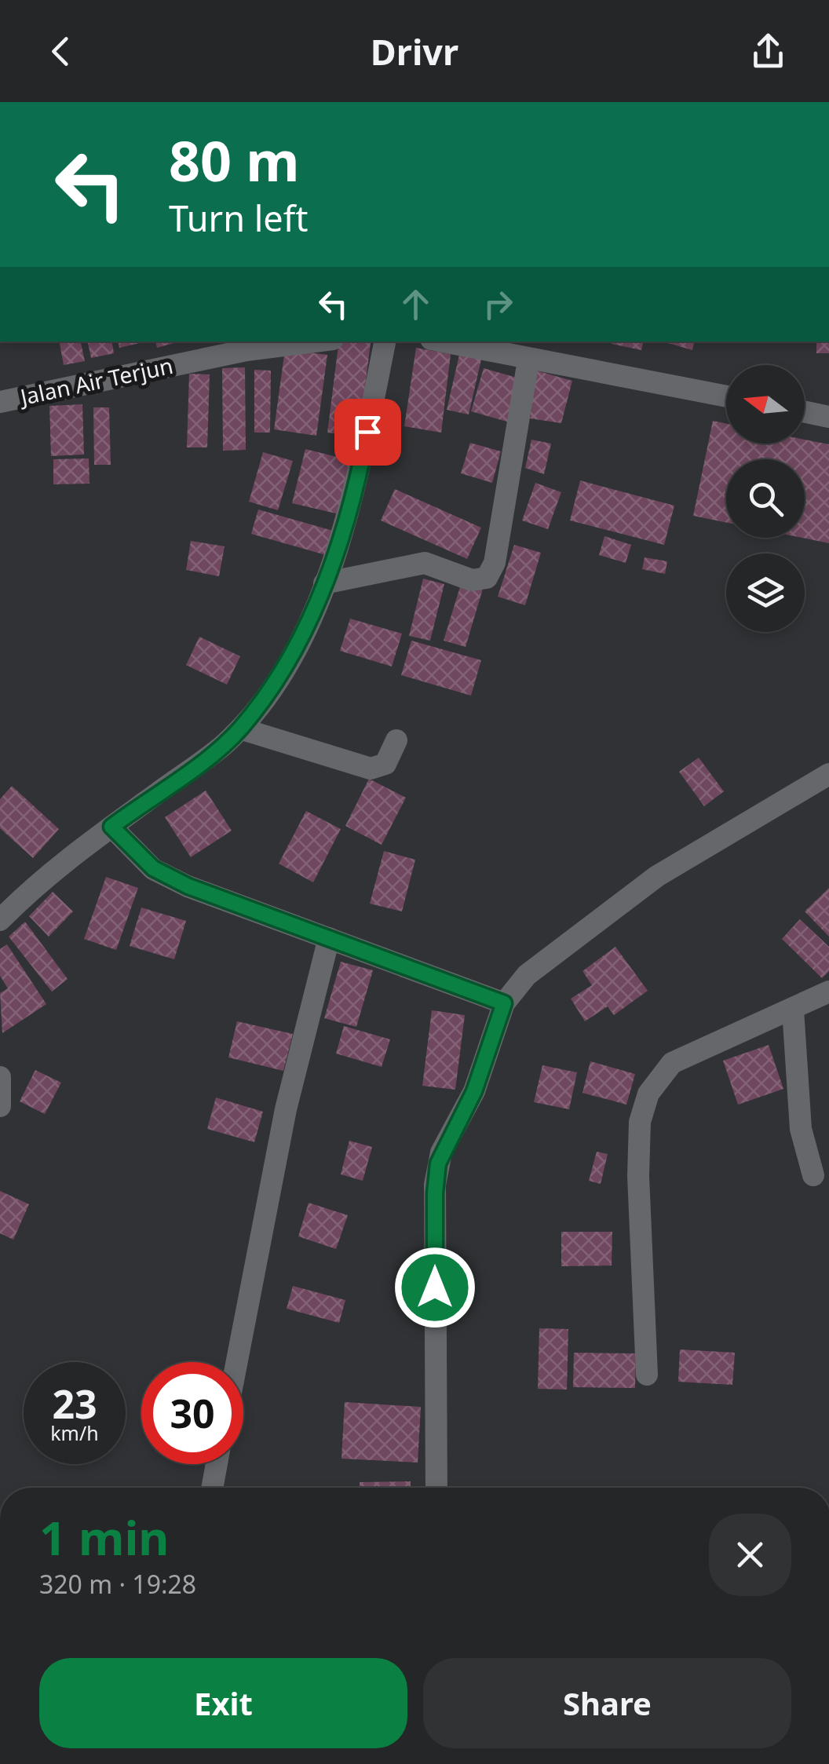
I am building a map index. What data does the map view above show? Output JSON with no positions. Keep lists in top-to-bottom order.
{
  "streets": {
    "street": ["Jalan Air Terjun"]
  },
  "north": "left",
  "page": {
    "header": "Drivr",
    "turn": ["80 m", "Turn left"],
    "speed": "23 km/h",
    "limit": "30",
    "heading": ["1 min", "320 m · 19:28"],
    "buttons": ["Exit", "Share"]
  }
}
